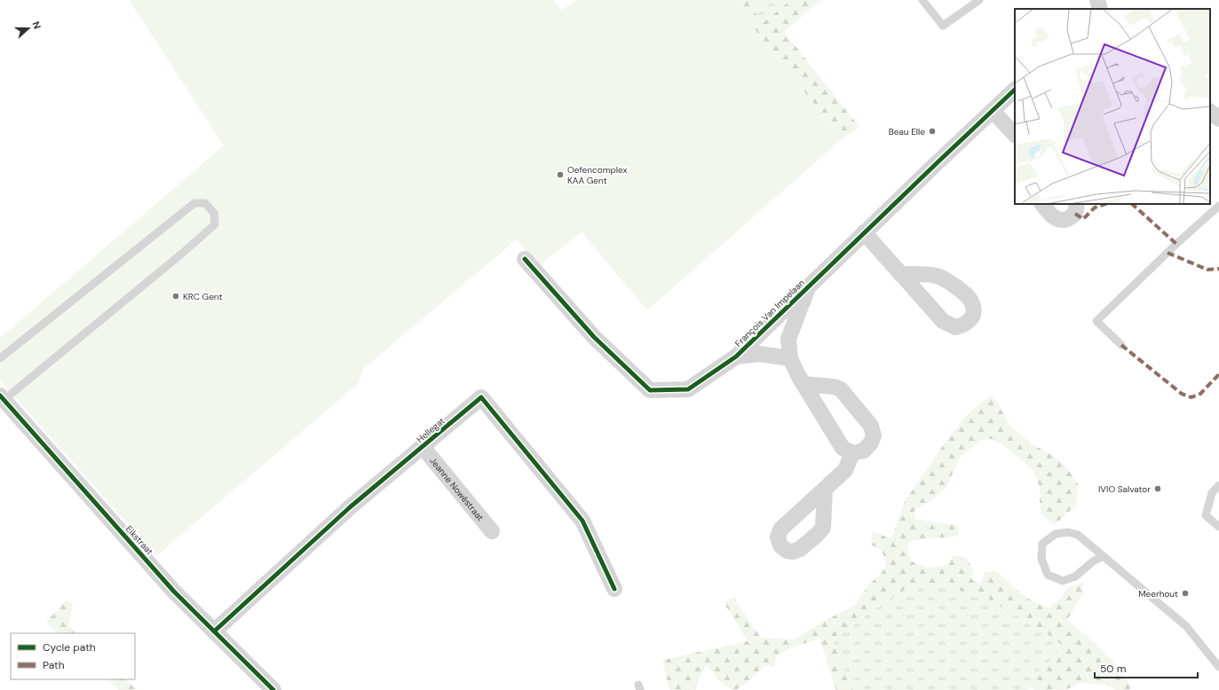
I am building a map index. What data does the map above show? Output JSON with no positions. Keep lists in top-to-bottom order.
{
  "streets": {
    "street": [
      "François Van Impelaan",
      "Hellegat",
      "Jeanne Nowéstraat",
      "Eikstraat"
    ]
  },
  "crossings": [
    ["Hellegat", "Jeanne Nowéstraat"],
    ["Hellegat", "Eikstraat"]
  ],
  "places": [
    "Beau Elle",
    "Oefencomplex KAA Gent",
    "KRC Gent",
    "IVIO Salvator",
    "Meerhout"
  ],
  "legend": ["Cycle path", "Path"],
  "scale_bar": "50 m",
  "north": "right"
}
